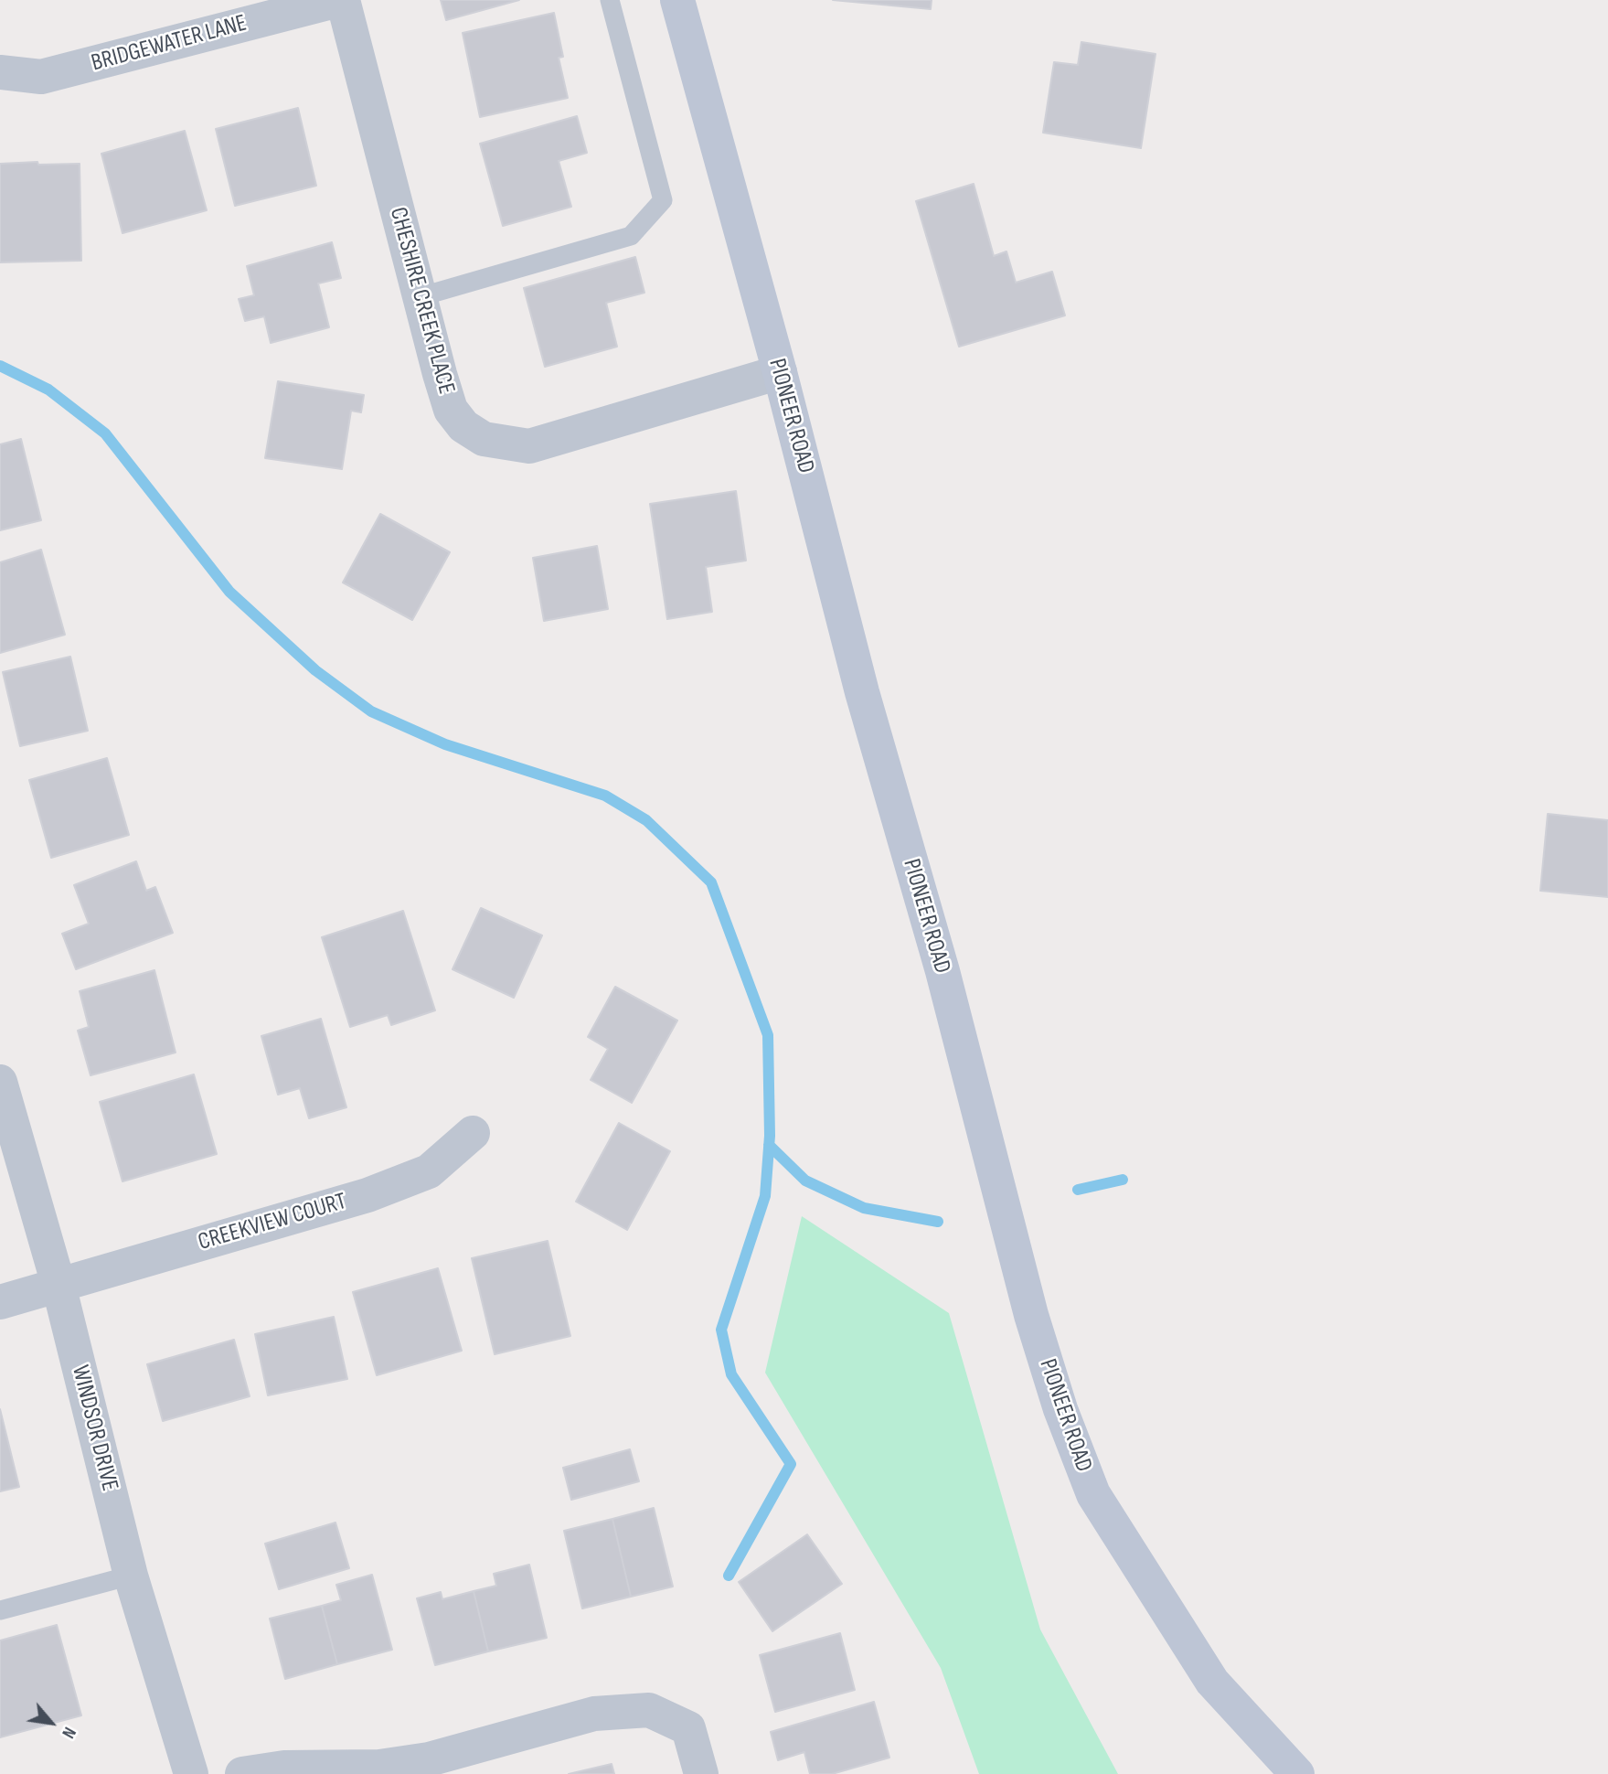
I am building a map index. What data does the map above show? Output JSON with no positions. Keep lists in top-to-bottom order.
{
  "streets": {
    "main road": ["PIONEER ROAD"],
    "street": [
      "BRIDGEWATER LANE",
      "CHESHIRE CREEK PLACE",
      "CREEKVIEW COURT",
      "WINDSOR DRIVE"
    ]
  },
  "crossings": [
    ["BRIDGEWATER LANE", "CHESHIRE CREEK PLACE"],
    ["CHESHIRE CREEK PLACE", "PIONEER ROAD"],
    ["CREEKVIEW COURT", "WINDSOR DRIVE"]
  ],
  "north": "bottom right"
}
